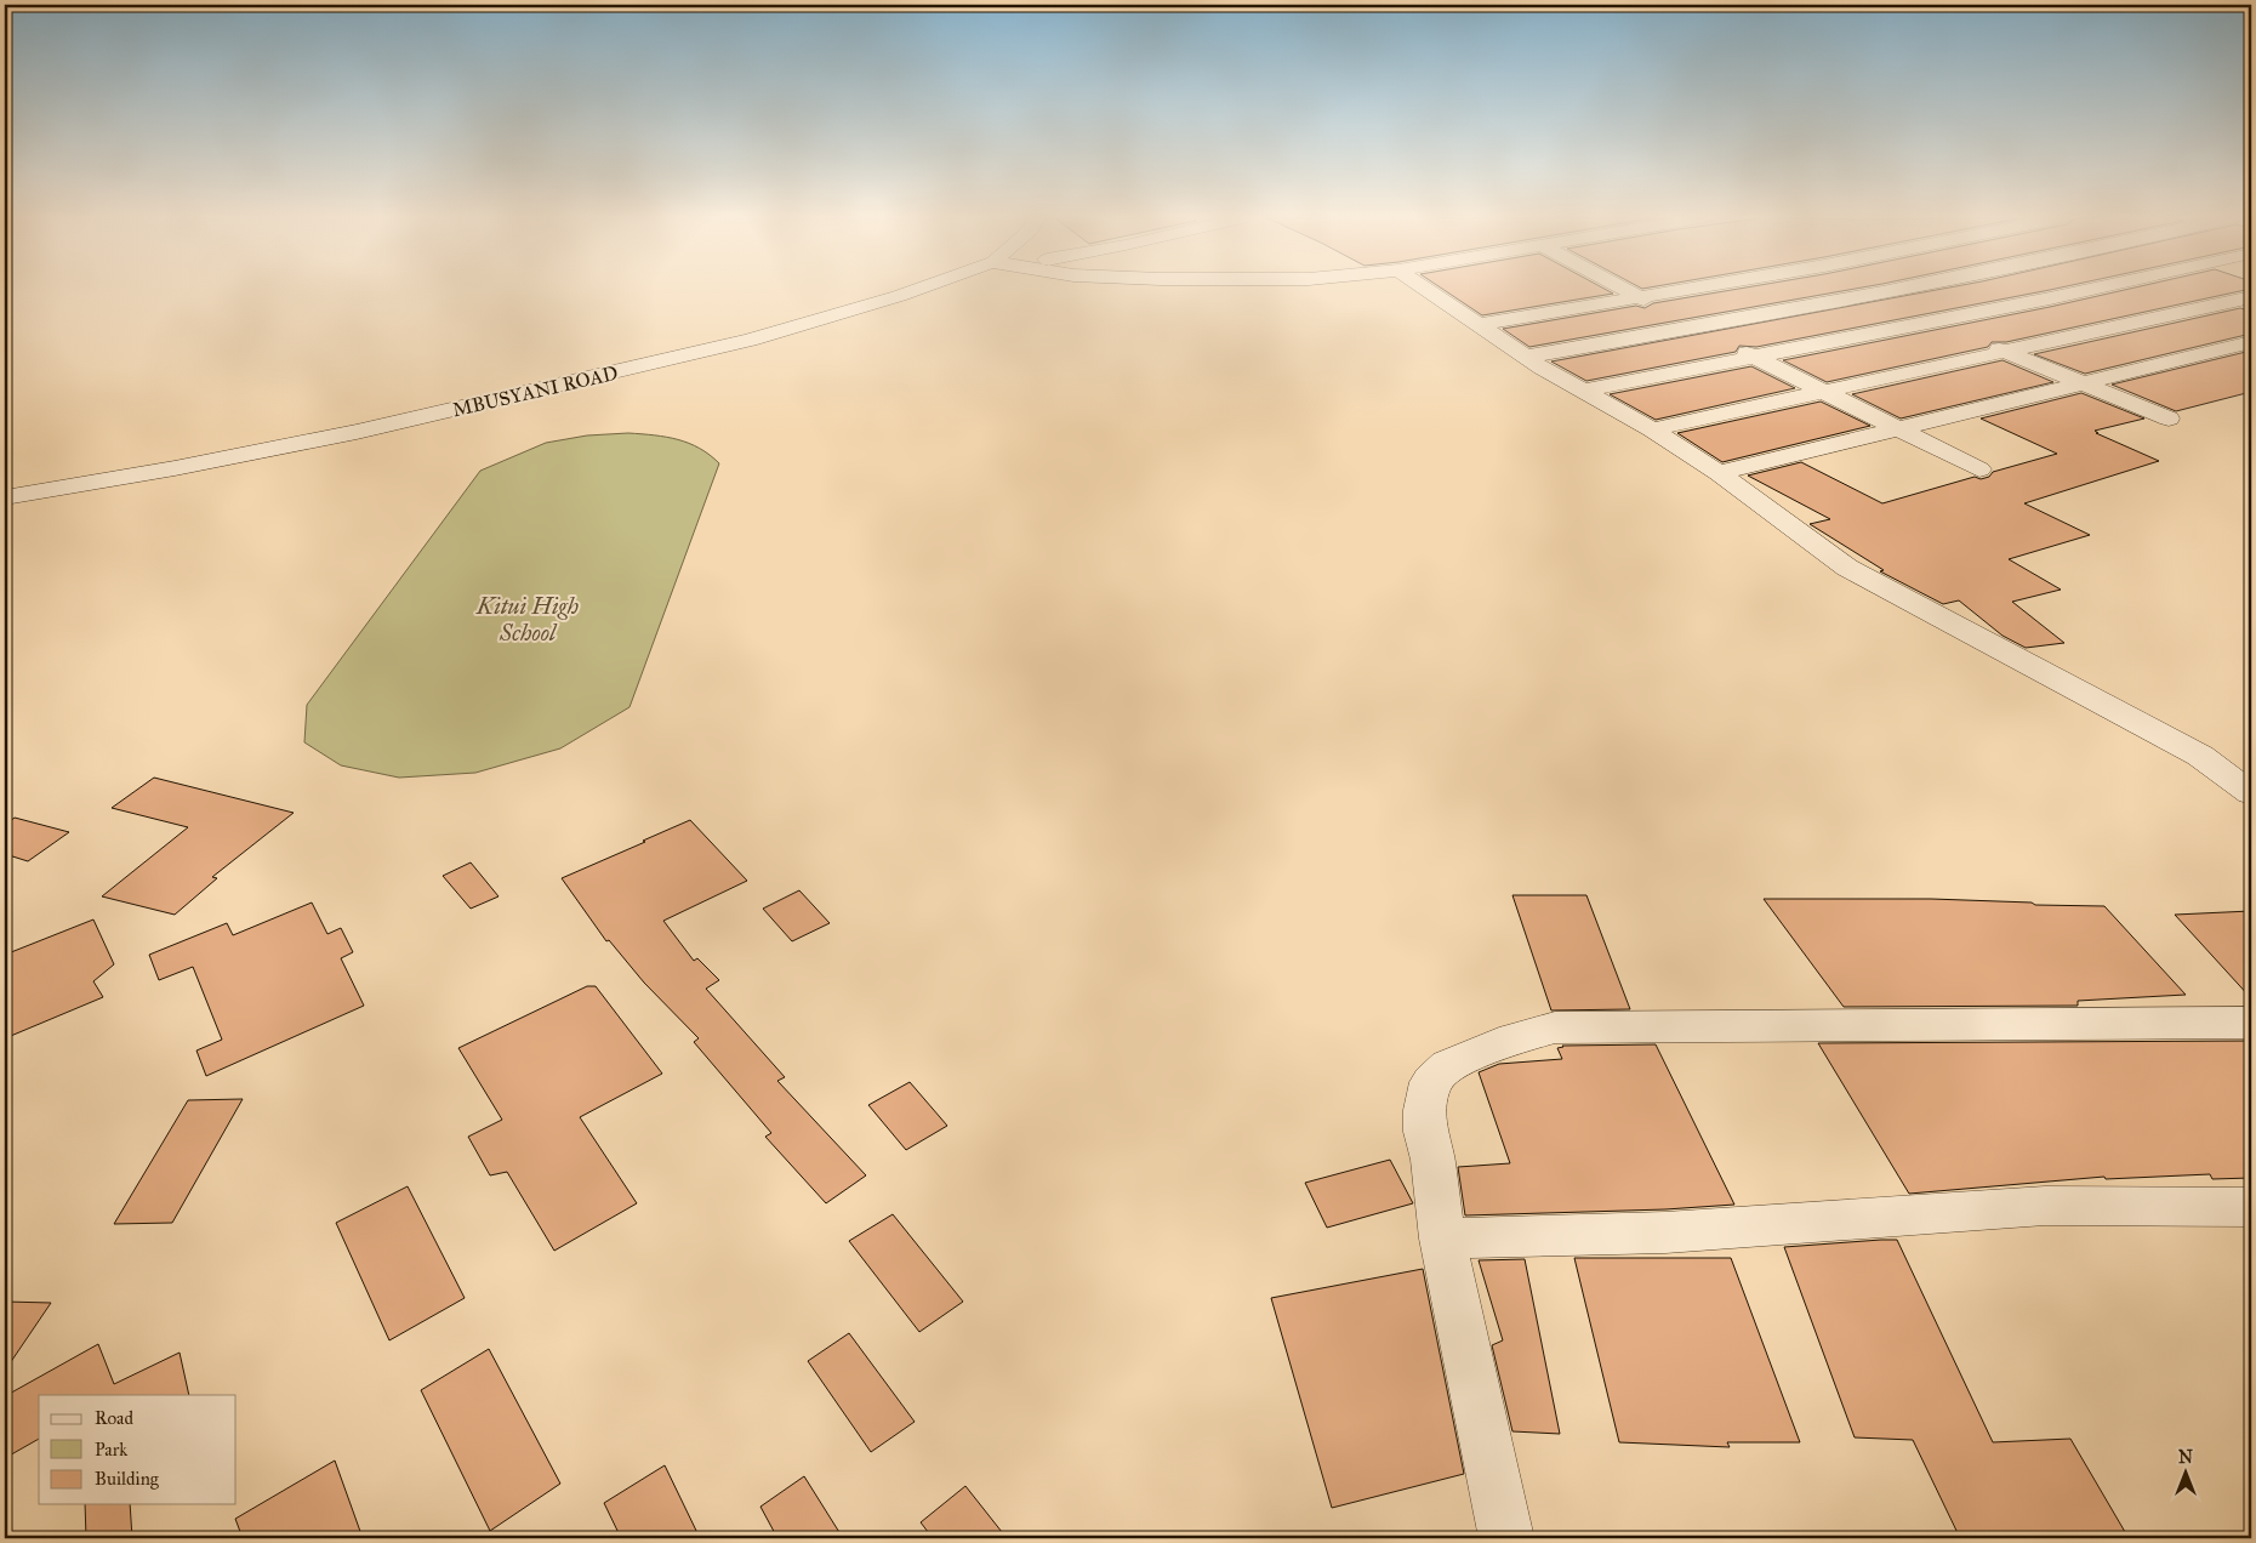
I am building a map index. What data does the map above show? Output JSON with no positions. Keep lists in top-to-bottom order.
{
  "streets": {
    "street": ["MBUSYANI ROAD"]
  },
  "parks": ["Kitui High School"],
  "legend": ["Road", "Park", "Building"],
  "north": "top"
}
